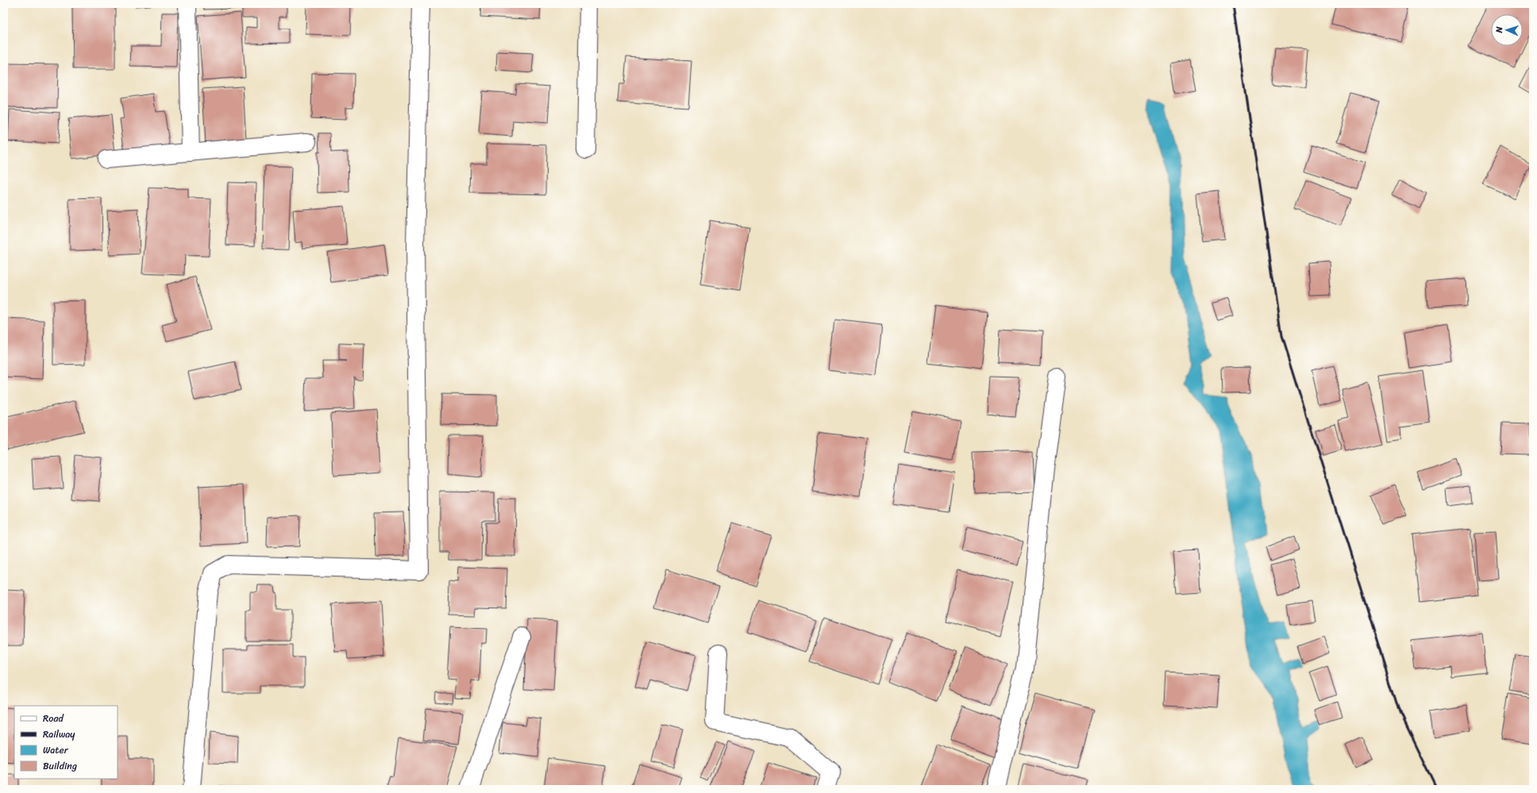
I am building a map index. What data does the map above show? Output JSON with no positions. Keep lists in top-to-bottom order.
{
  "legend": [
    "Road",
    "Railway",
    "Water",
    "Building"
  ],
  "north": "left"
}
